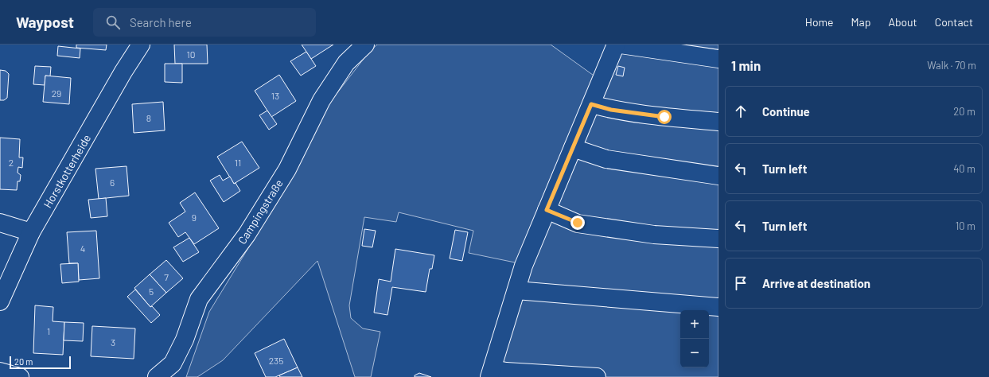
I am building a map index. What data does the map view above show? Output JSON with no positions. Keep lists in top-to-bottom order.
{
  "streets": {
    "street": ["Horstkotterheide", "Campingstraße"]
  },
  "house_numbers": [
    "10",
    "29",
    "13",
    "8",
    "2",
    "11",
    "6",
    "9",
    "4",
    "7",
    "5",
    "1",
    "3",
    "235"
  ],
  "scale_bar": "20 m",
  "page": {
    "header": "Waypost",
    "search": "Search here",
    "nav": [
      "Home",
      "Map",
      "About",
      "Contact"
    ],
    "heading": ["1 min", "Walk · 70 m"],
    "list": [
      ["Continue", "20 m"],
      ["Turn left", "40 m"],
      ["Turn left", "10 m"],
      "Arrive at destination"
    ],
    "map_buttons": ["+", "−"],
    "scale": "20 m"
  }
}
